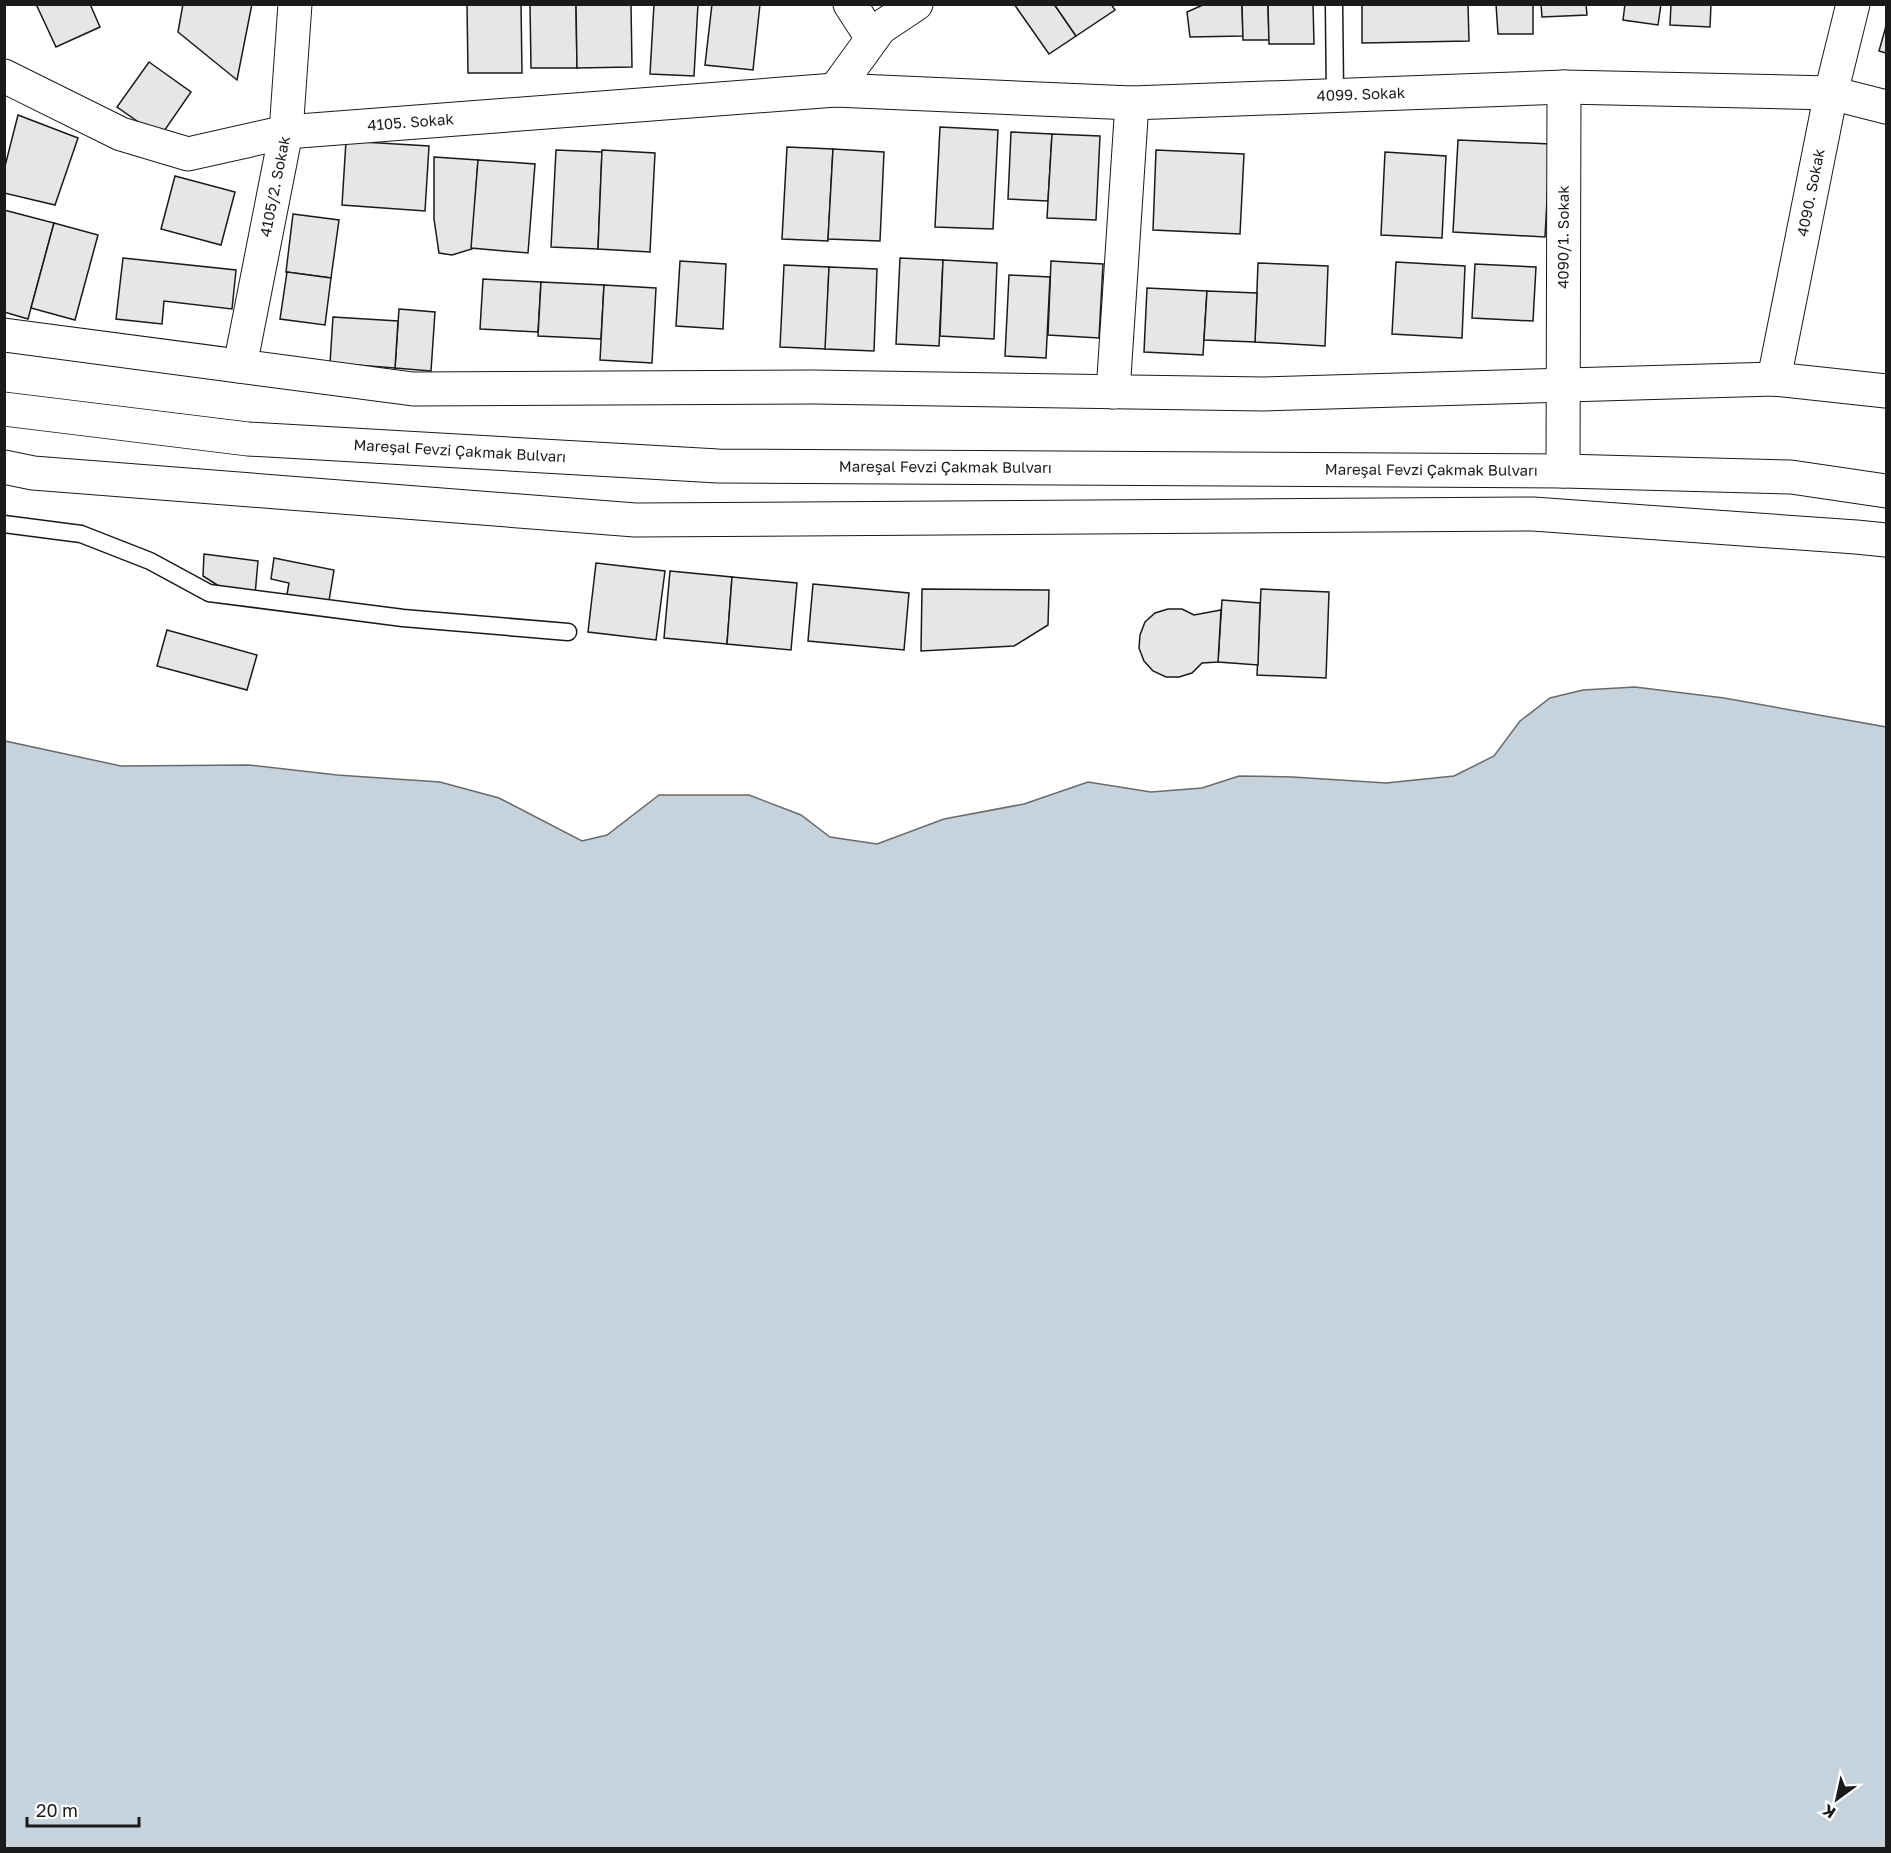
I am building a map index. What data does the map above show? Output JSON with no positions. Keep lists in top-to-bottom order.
{
  "streets": {
    "main road": [
      "4099. Sokak",
      "4105. Sokak",
      "4105/2. Sokak",
      "4090. Sokak",
      "4090/1. Sokak",
      "Mareşal Fevzi Çakmak Bulvarı"
    ]
  },
  "crossings": [
    ["4099. Sokak", "4105. Sokak"],
    ["4099. Sokak", "4090. Sokak"],
    ["4099. Sokak", "4090/1. Sokak"],
    ["4105. Sokak", "4105/2. Sokak"],
    ["4090/1. Sokak", "Mareşal Fevzi Çakmak Bulvarı"]
  ],
  "scale_bar": "20 m",
  "north": "bottom left"
}
